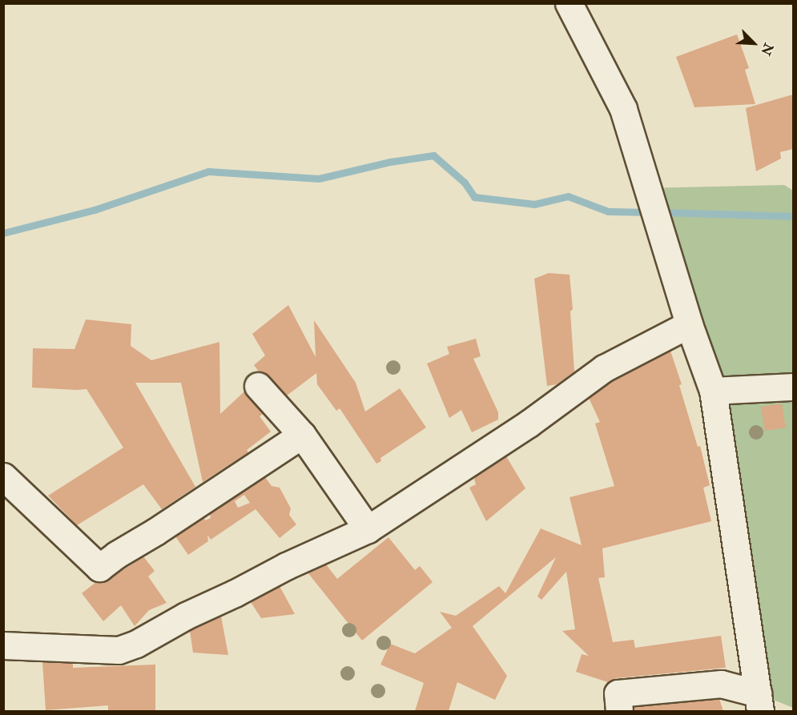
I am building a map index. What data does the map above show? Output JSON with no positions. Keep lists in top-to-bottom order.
{
  "north": "bottom right"
}
